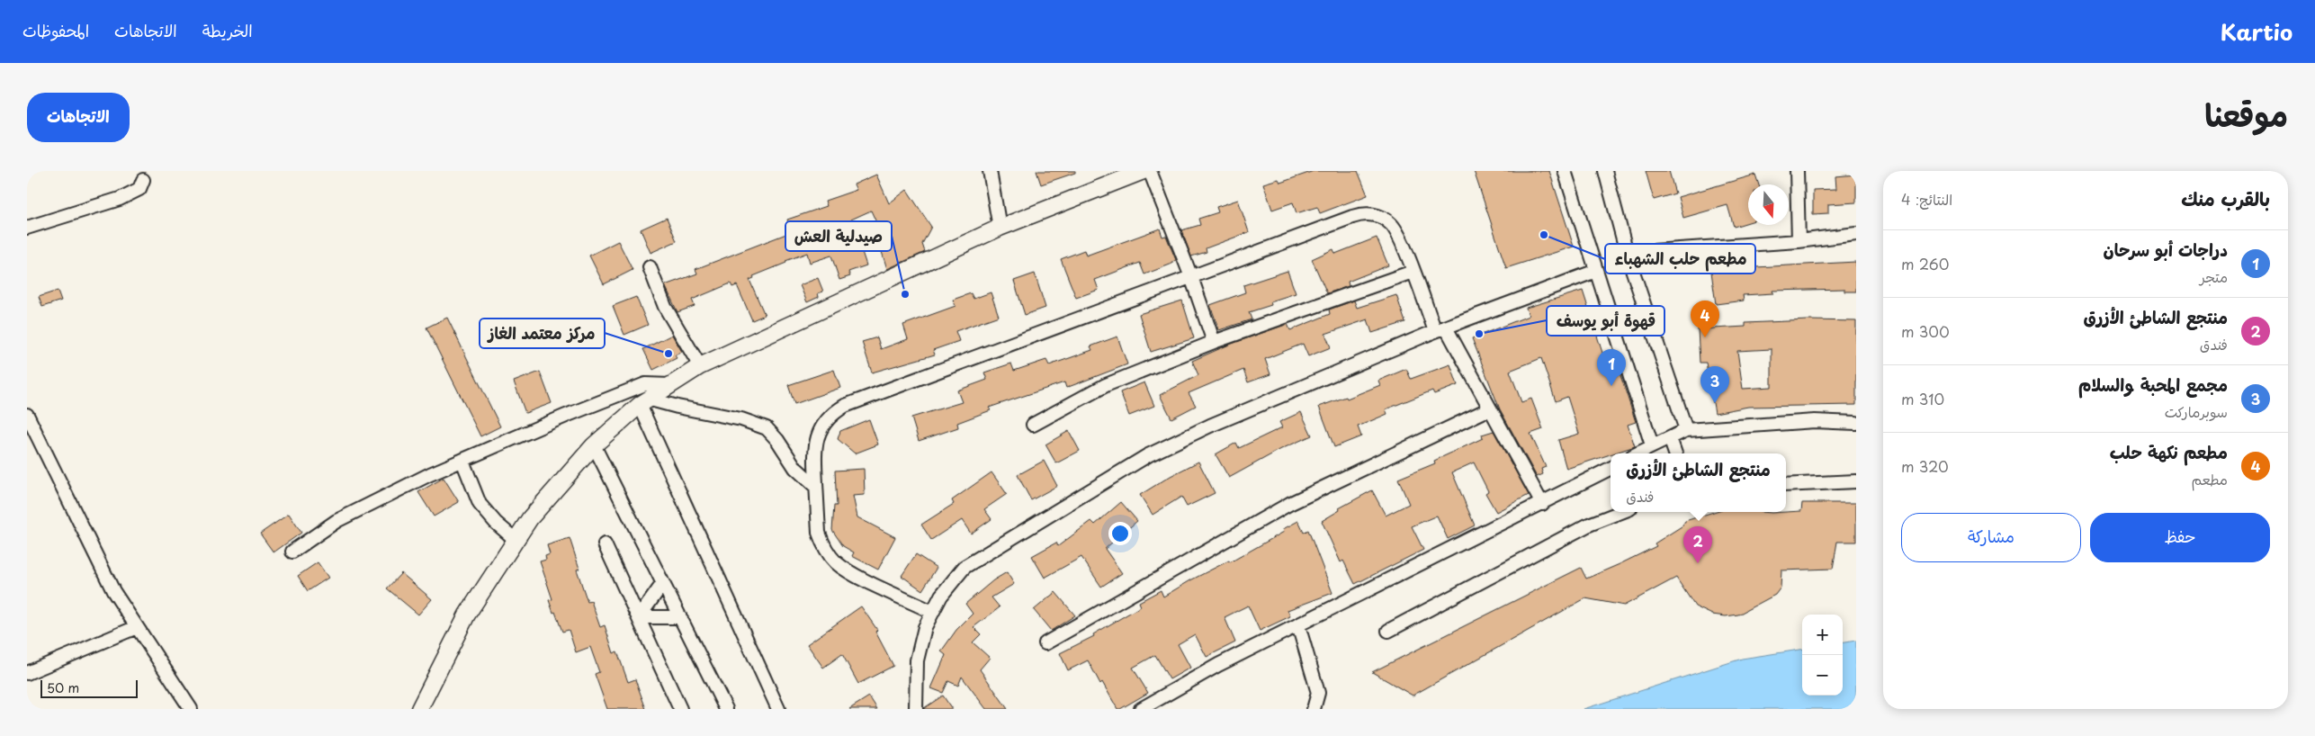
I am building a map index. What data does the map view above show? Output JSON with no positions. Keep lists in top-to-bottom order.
{
  "places": [
    "مطعم حلب الشهباء",
    "صيدلية العش",
    "قهوة أبو يوسف",
    "مركز معتمد الغاز"
  ],
  "scale_bar": "50 m",
  "north": "bottom",
  "page": {
    "header": "Kartio",
    "nav": ["الخريطة", "الاتجاهات", "المحفوظات"],
    "title": "موقعنا",
    "buttons": [
      "الاتجاهات",
      ["حفظ", "مشاركة"]
    ],
    "heading": ["بالقرب منك", "النتائج: 4"],
    "list": [
      {
        "mark": "1",
        "name": "دراجات أبو سرحان",
        "note": "متجر",
        "value": "260 m"
      },
      {
        "mark": "2",
        "name": "منتجع الشاطئ الأزرق",
        "note": "فندق",
        "value": "300 m"
      },
      {
        "mark": "3",
        "name": "مجمع المحبة والسلام",
        "note": "سوبرماركت",
        "value": "310 m"
      },
      {
        "mark": "4",
        "name": "مطعم نكهة حلب",
        "note": "مطعم",
        "value": "320 m"
      }
    ],
    "pins": [
      "4",
      "1",
      "3",
      "2"
    ],
    "popup": ["منتجع الشاطئ الأزرق", "فندق"],
    "map_buttons": ["+", "−"],
    "scale": "50 m"
  }
}
